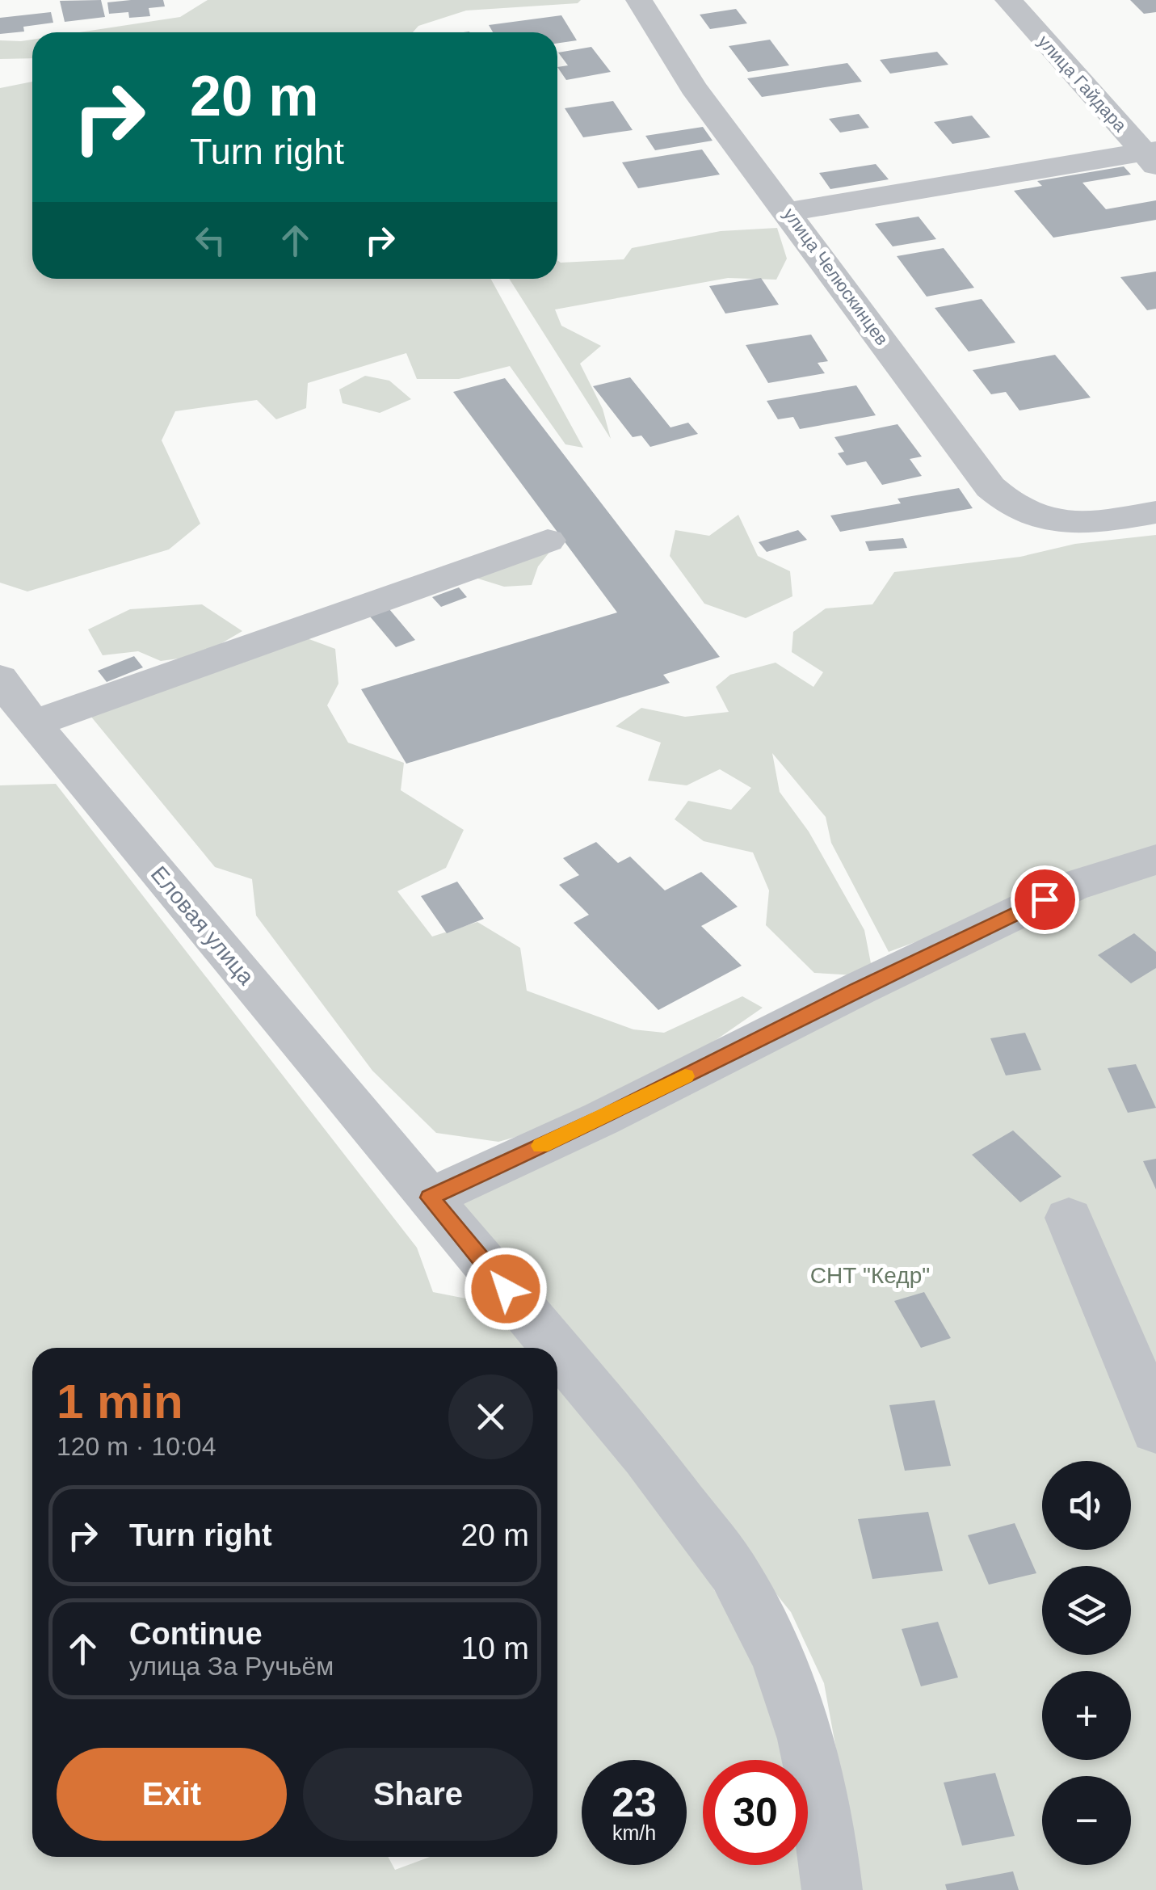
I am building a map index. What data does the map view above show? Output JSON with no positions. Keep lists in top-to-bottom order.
{
  "streets": {
    "street": ["улица Гайдара", "улица Челюскинцев", "Еловая улица"]
  },
  "parks": ["СНТ \"Кедр\""],
  "page": {
    "turn": ["20 m", "Turn right"],
    "heading": ["1 min", "120 m · 10:04"],
    "map_buttons": ["+", "−"],
    "list": [
      {
        "name": "Turn right",
        "value": "20 m"
      },
      {
        "name": "Continue",
        "note": "улица За Ручьём",
        "value": "10 m"
      }
    ],
    "buttons": ["Exit", "Share"],
    "speed": "23 km/h",
    "limit": "30"
  }
}
